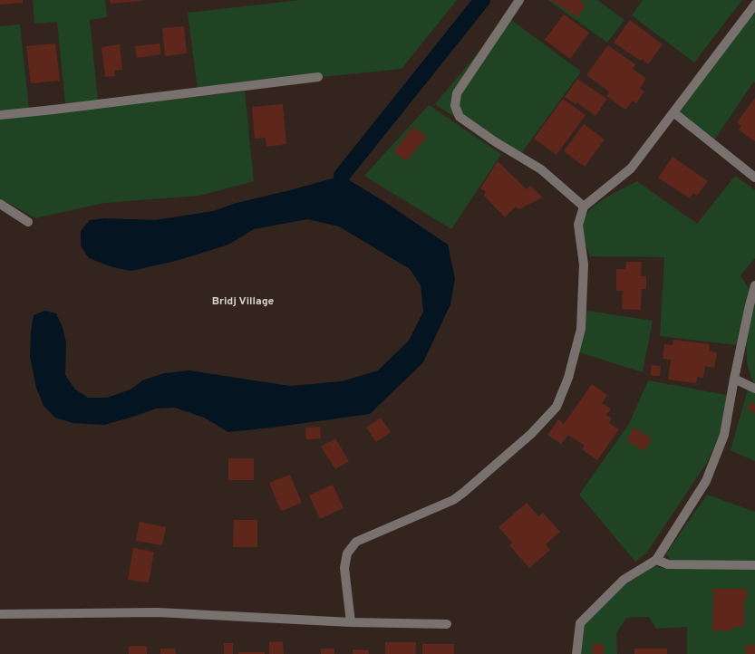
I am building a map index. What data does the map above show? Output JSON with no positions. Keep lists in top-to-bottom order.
{
  "districts": ["Bridj Village"]
}
